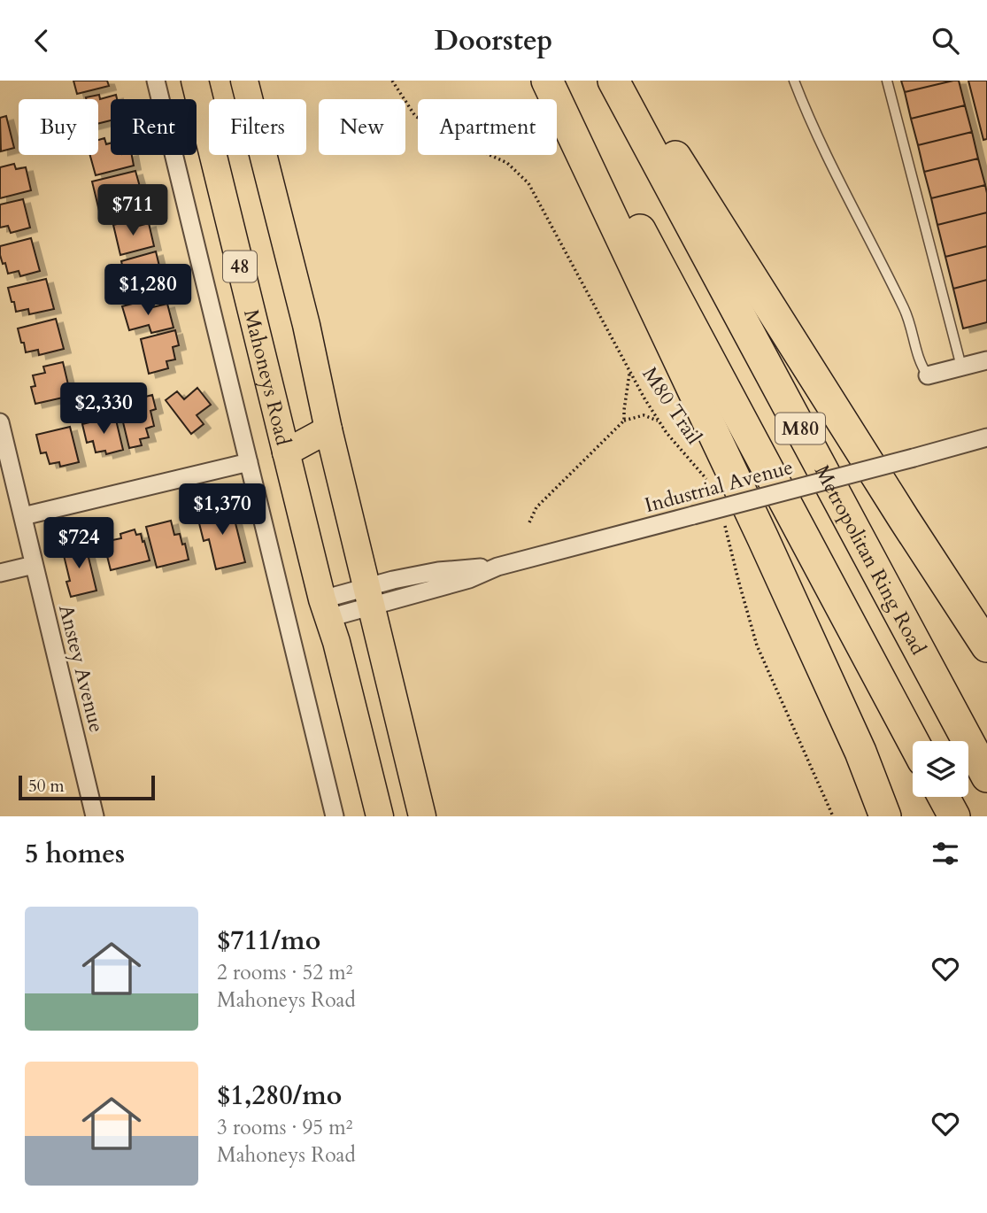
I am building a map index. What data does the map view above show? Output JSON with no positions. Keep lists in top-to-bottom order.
{
  "streets": {
    "highway": ["M80", "Metropolitan Ring Road"],
    "main road": ["48", "Mahoneys Road"],
    "street": ["Industrial Avenue", "Anstey Avenue"],
    "path": ["M80 Trail"]
  },
  "crossings": [
    ["48", "Industrial Avenue"],
    ["Mahoneys Road", "Industrial Avenue"]
  ],
  "scale_bar": "50 m",
  "page": {
    "header": "Doorstep",
    "chip": [
      "Buy",
      "Rent",
      "Filters",
      "New",
      "Apartment"
    ],
    "price": [
      "$711",
      "$1,280",
      "$2,330",
      "$1,370",
      "$724"
    ],
    "scale": "50 m",
    "heading": "5 homes",
    "list": [
      {
        "name": "$711/mo",
        "note": "2 rooms · 52 m² · Mahoneys Road"
      },
      {
        "name": "$1,280/mo",
        "note": "3 rooms · 95 m² · Mahoneys Road"
      }
    ]
  }
}
